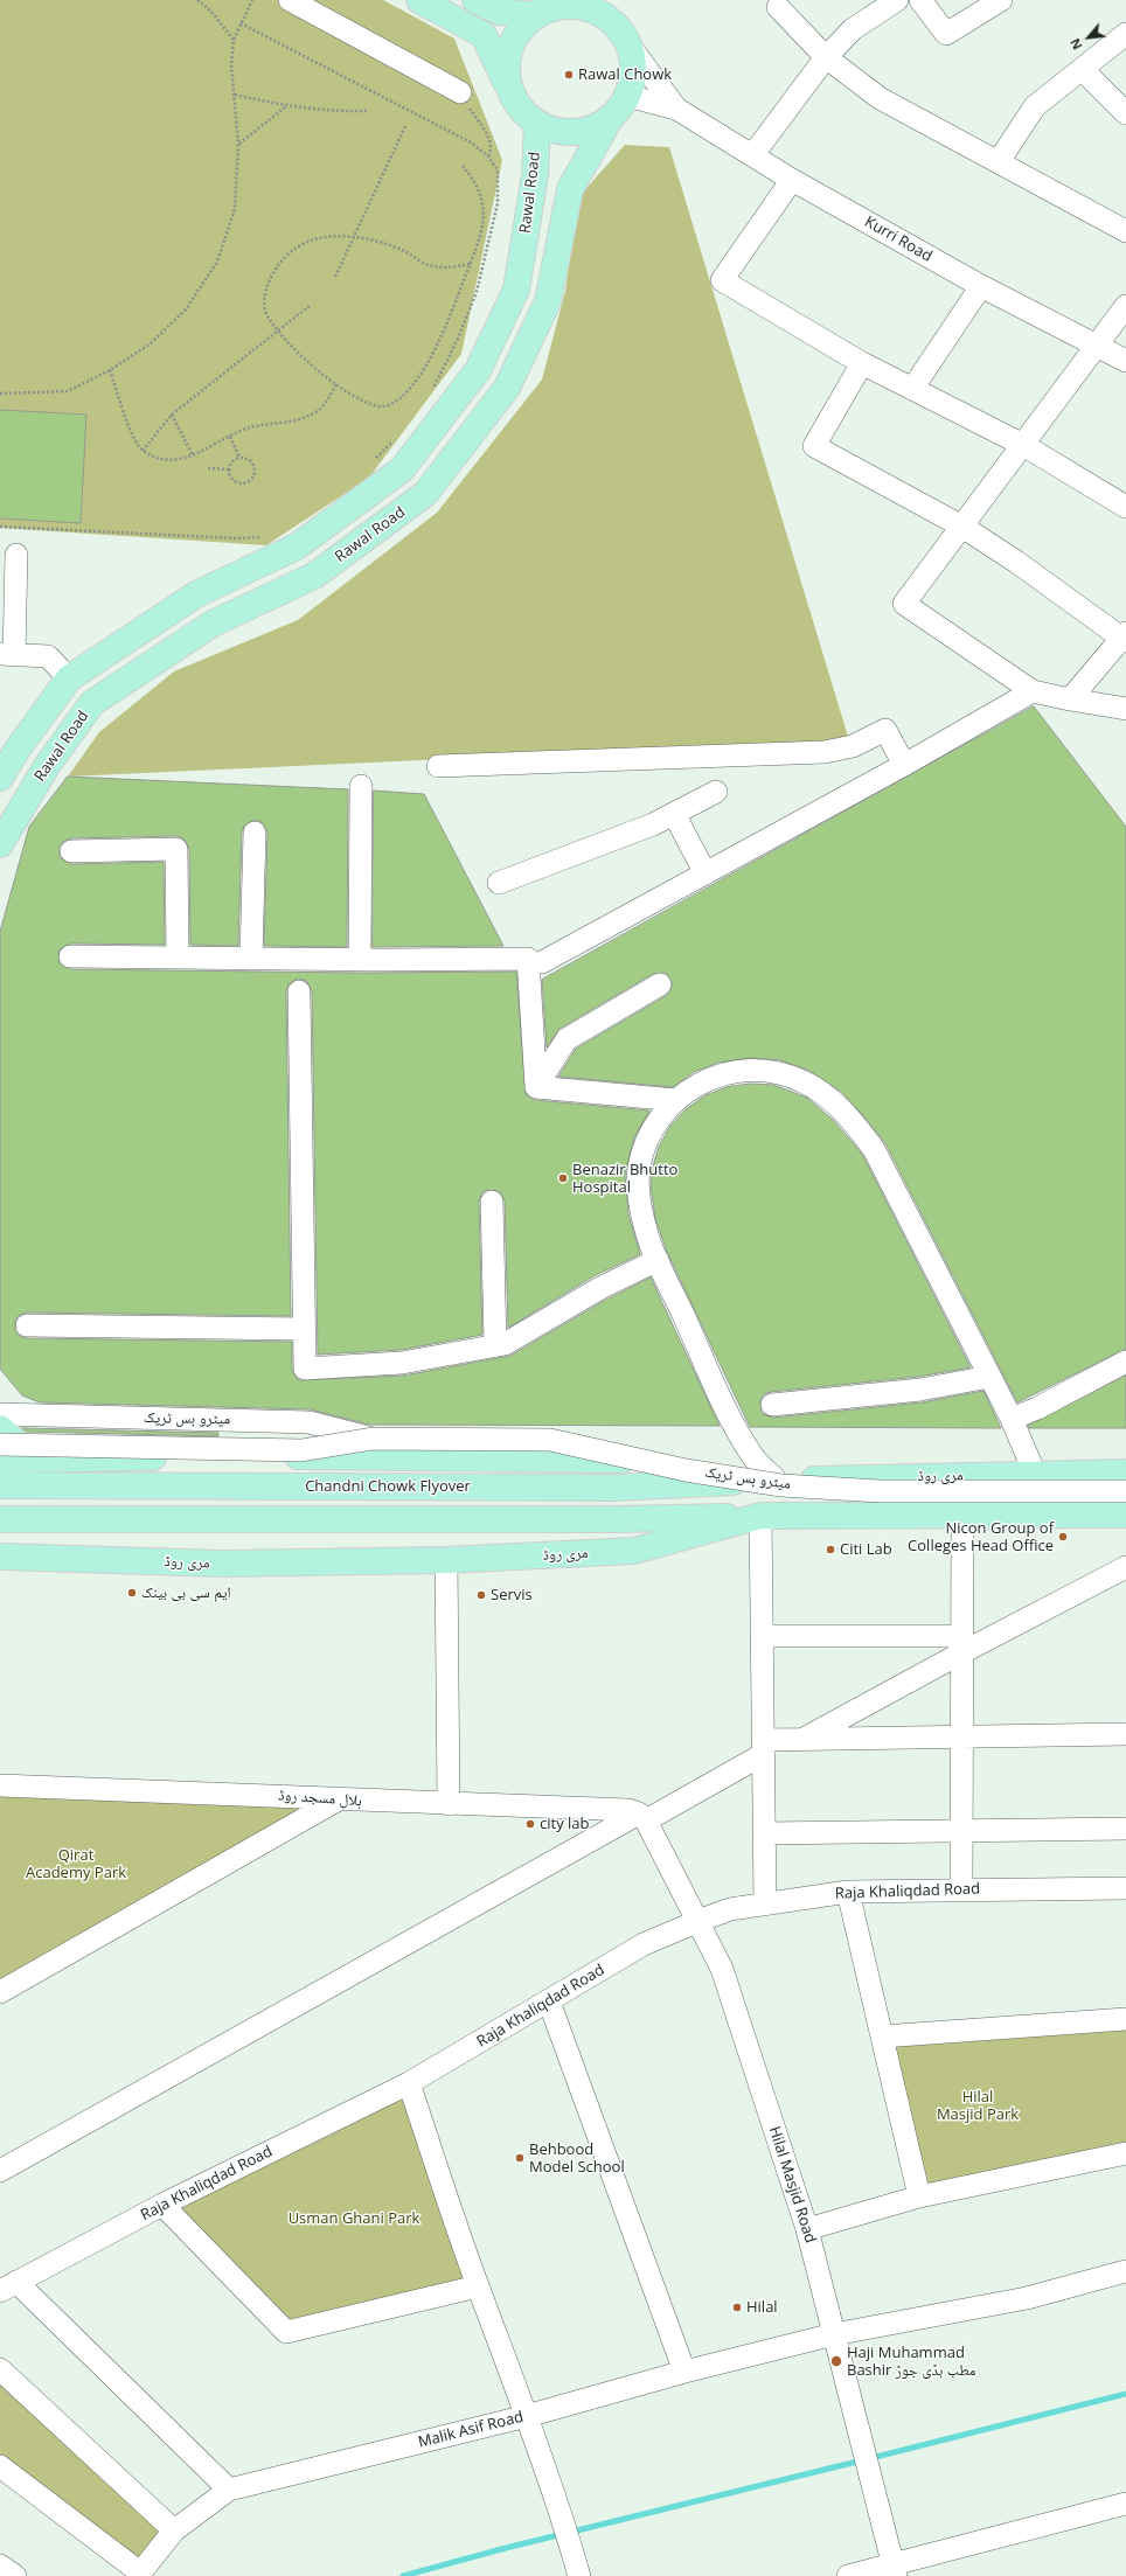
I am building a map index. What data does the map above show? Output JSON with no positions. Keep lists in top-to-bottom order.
{
  "streets": {
    "main road": ["Rawal Road", "مری روڈ", "Chandni Chowk Flyover"],
    "street": [
      "Kurri Road",
      "میٹرو بس ٹریک",
      "ہلال مسجد روڈ",
      "Raja Khaliqdad Road",
      "Hilal Masjid Road",
      "Malik Asif Road"
    ]
  },
  "crossings": [
    ["مری روڈ", "Chandni Chowk Flyover"],
    ["ہلال مسجد روڈ", "Hilal Masjid Road"],
    ["Raja Khaliqdad Road", "Hilal Masjid Road"],
    ["Hilal Masjid Road", "Malik Asif Road"]
  ],
  "parks": ["Qirat Academy Park", "Hilal Masjid Park", "Usman Ghani Park"],
  "places": [
    "Rawal Chowk",
    "Benazir Bhutto Hospital",
    "Nicon Group of Colleges Head Office",
    "Citi Lab",
    "ایم سی بی بینک",
    "Servis",
    "city lab",
    "Behbood Model School",
    "Hilal",
    "Haji Muhammad Bashir مطب ہڈی جوڑ"
  ],
  "north": "bottom left"
}
